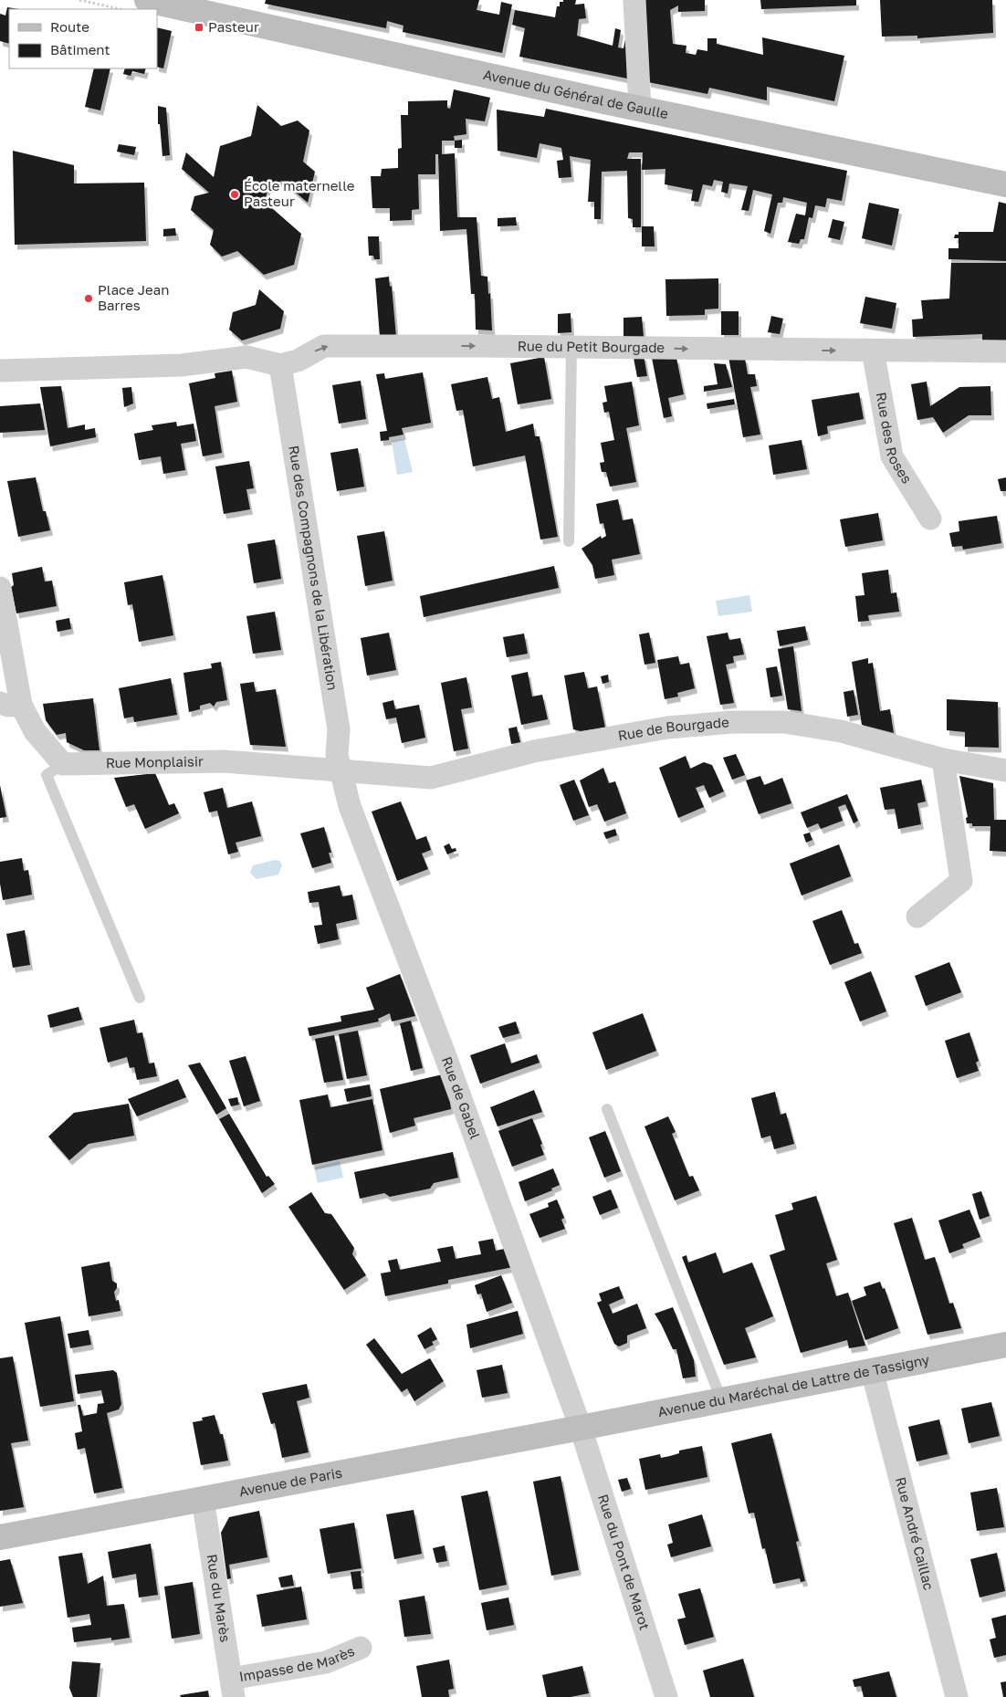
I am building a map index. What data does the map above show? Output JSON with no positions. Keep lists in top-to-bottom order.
{
  "streets": {
    "main road": ["Avenue du Général de Gaulle", "Avenue du Maréchal de Lattre de Tassigny", "Avenue de Paris"],
    "street": [
      "Rue du Petit Bourgade",
      "Rue des Roses",
      "Rue des Compagnons de la Libération",
      "Rue de Bourgade",
      "Rue Monplaisir",
      "Rue de Gabel",
      "Rue André Caillac",
      "Rue du Pont de Marot",
      "Rue du Marès",
      "Impasse de Marès"
    ]
  },
  "crossings": [
    ["Rue du Petit Bourgade", "Rue des Roses"],
    ["Rue du Petit Bourgade", "Rue des Compagnons de la Libération"],
    ["Rue des Compagnons de la Libération", "Rue de Bourgade"],
    ["Rue des Compagnons de la Libération", "Rue Monplaisir"],
    ["Rue des Compagnons de la Libération", "Rue de Gabel"],
    ["Rue de Bourgade", "Rue Monplaisir"],
    ["Rue de Bourgade", "Rue de Gabel"],
    ["Rue Monplaisir", "Rue de Gabel"],
    ["Rue de Gabel", "Avenue du Maréchal de Lattre de Tassigny"],
    ["Rue de Gabel", "Avenue de Paris"],
    ["Rue de Gabel", "Rue du Pont de Marot"],
    ["Avenue du Maréchal de Lattre de Tassigny", "Avenue de Paris"],
    ["Avenue du Maréchal de Lattre de Tassigny", "Rue André Caillac"],
    ["Avenue du Maréchal de Lattre de Tassigny", "Rue du Pont de Marot"],
    ["Avenue de Paris", "Rue du Pont de Marot"],
    ["Avenue de Paris", "Rue du Marès"],
    ["Rue du Marès", "Impasse de Marès"]
  ],
  "one_way": ["Rue du Petit Bourgade"],
  "places": {
    "transit": ["Pasteur"],
    "other": ["École maternelle Pasteur", "Place Jean Barres"]
  },
  "legend": ["Route", "Bâtiment"]
}
